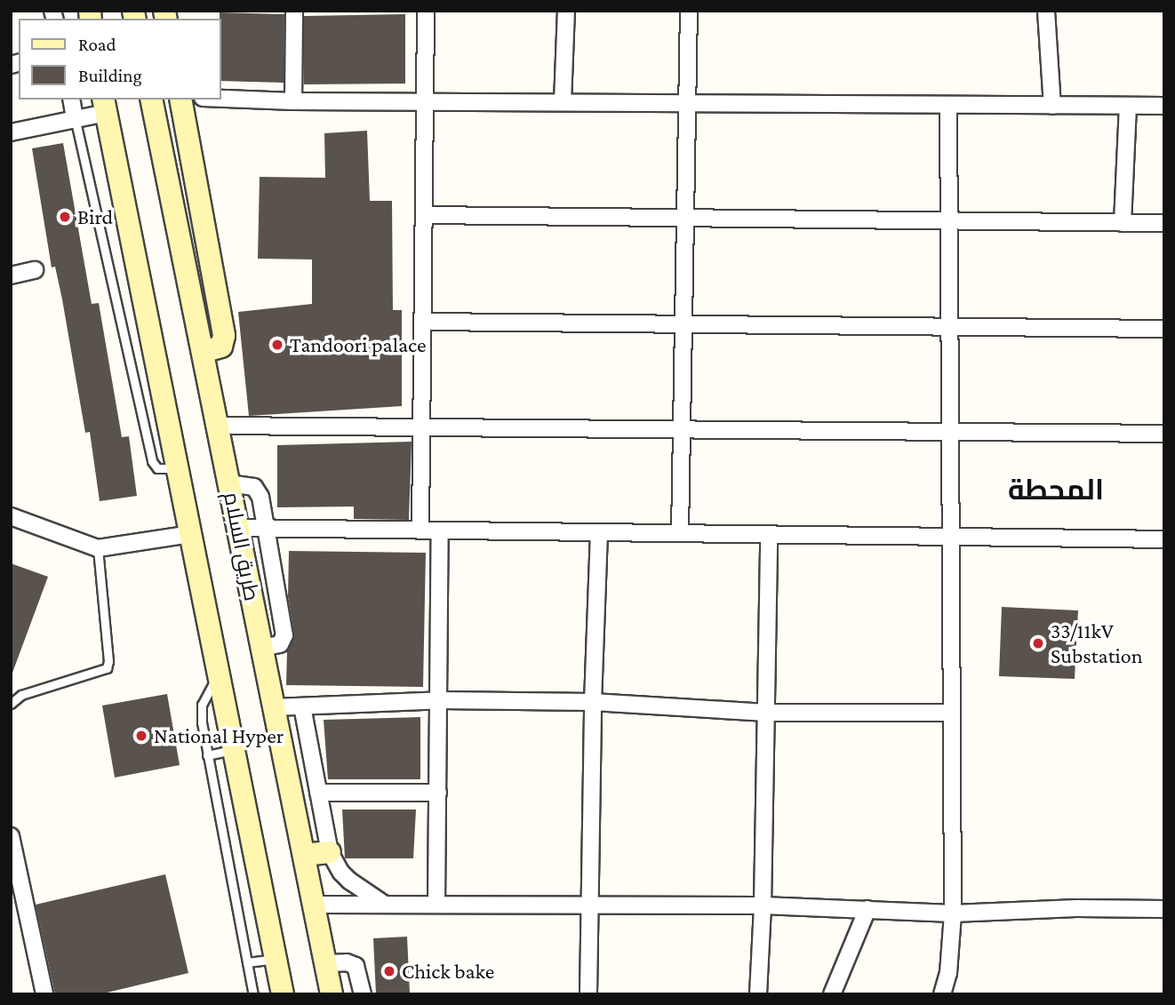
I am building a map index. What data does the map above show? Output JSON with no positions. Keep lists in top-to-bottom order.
{
  "streets": {
    "main road": ["طريق السلام"]
  },
  "districts": ["المحطة"],
  "places": [
    "Bird",
    "Tandoori palace",
    "33/11kV Substation",
    "National Hyper",
    "Chick bake"
  ],
  "legend": ["Road", "Building"]
}
